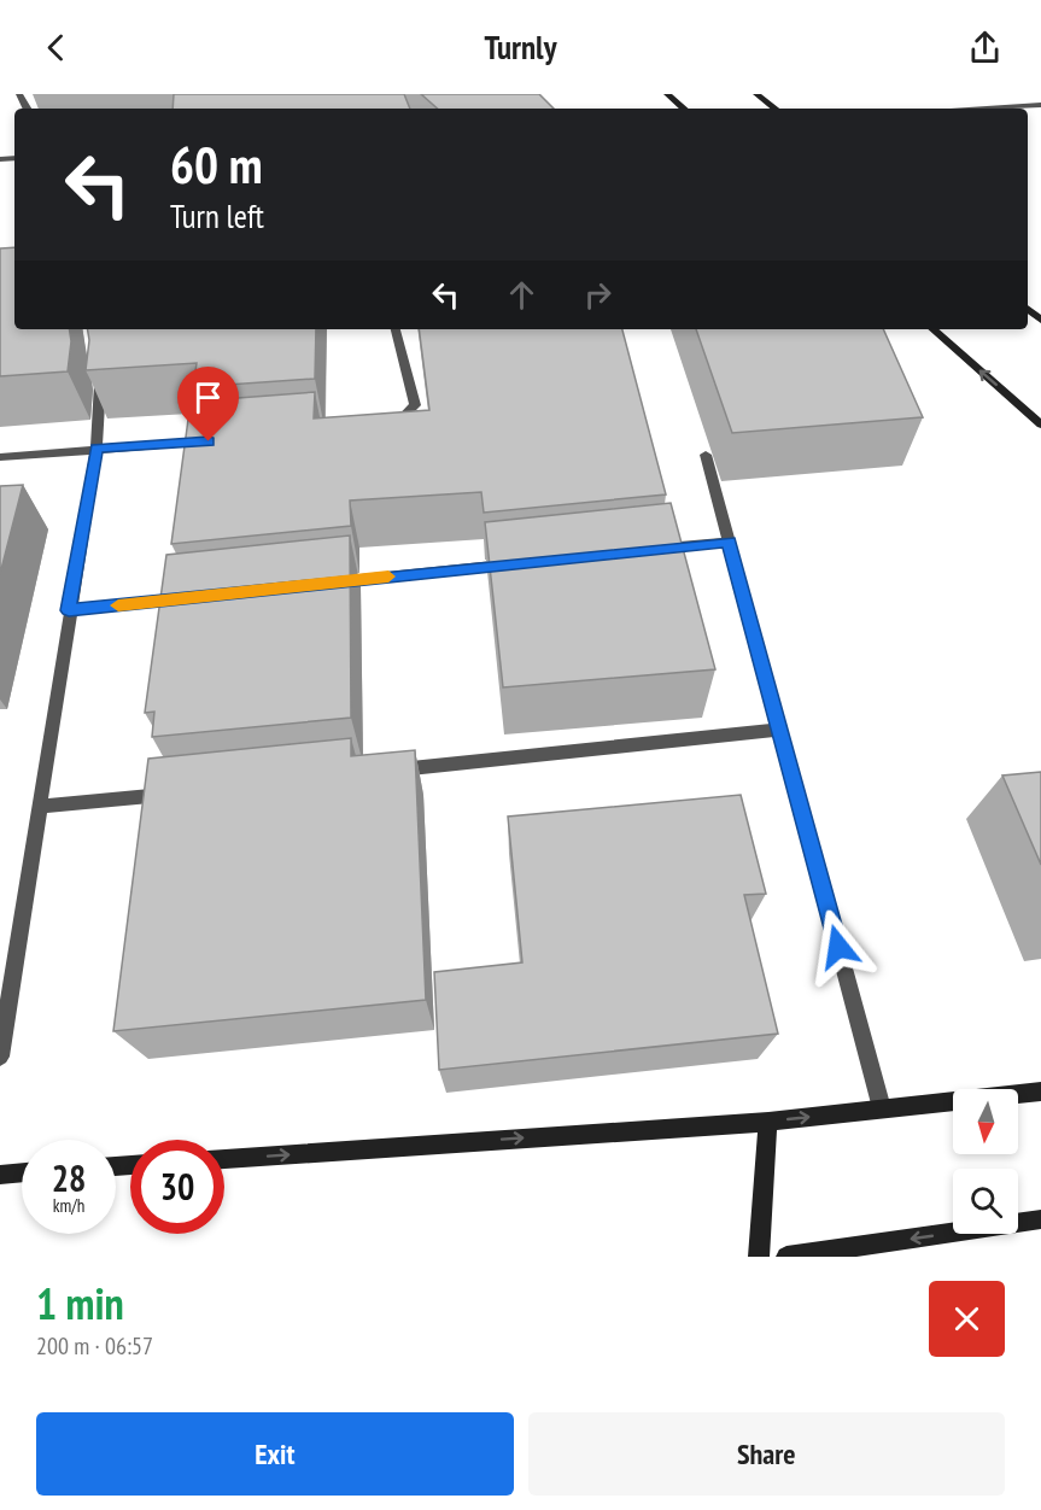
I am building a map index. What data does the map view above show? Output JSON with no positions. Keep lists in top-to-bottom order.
{
  "north": "bottom",
  "page": {
    "header": "Turnly",
    "turn": ["60 m", "Turn left"],
    "speed": "28 km/h",
    "limit": "30",
    "heading": ["1 min", "200 m · 06:57"],
    "buttons": ["Exit", "Share"]
  }
}
